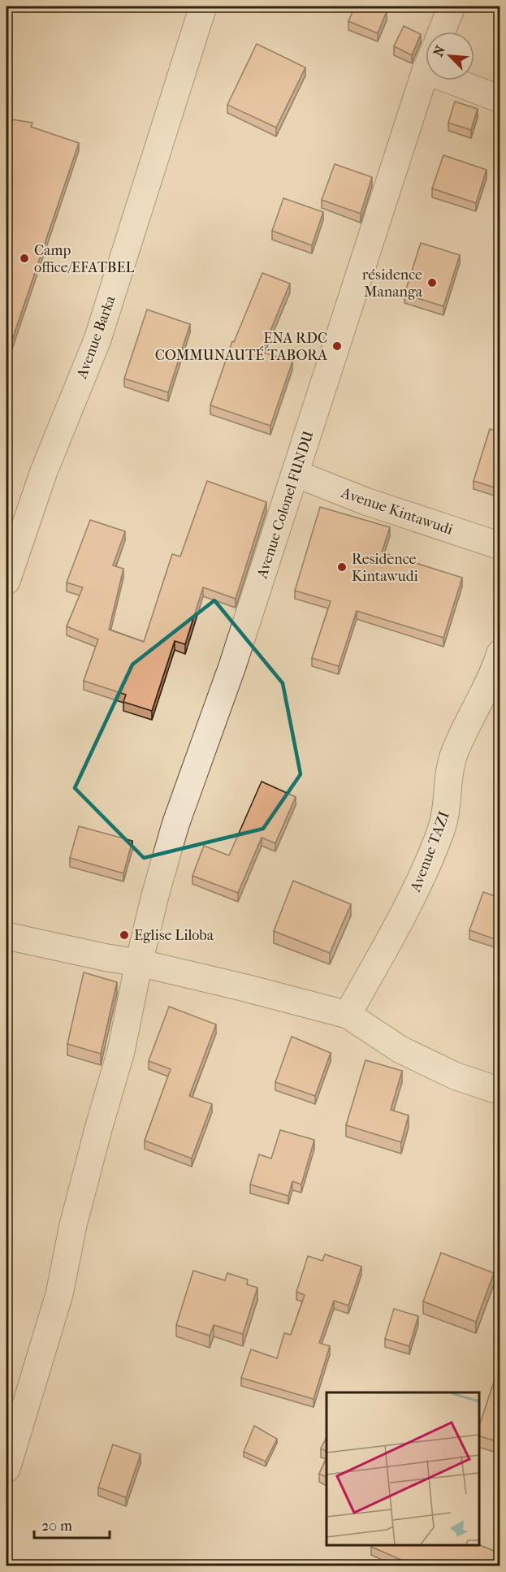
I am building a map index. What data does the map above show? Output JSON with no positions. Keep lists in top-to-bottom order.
{
  "streets": {
    "street": [
      "Avenue Barka",
      "Avenue Colonel FUNDU",
      "Avenue Kintawudi",
      "Avenue TAZI"
    ]
  },
  "crossings": [
    ["Avenue Colonel FUNDU", "Avenue Kintawudi"]
  ],
  "places": [
    "Camp office/EFATBEL",
    "résidence Mananga",
    "ENA RDC COMMUNAUTÉ TABORA",
    "Residence Kintawudi",
    "Eglise Liloba"
  ],
  "scale_bar": "20 m",
  "north": "top left"
}
